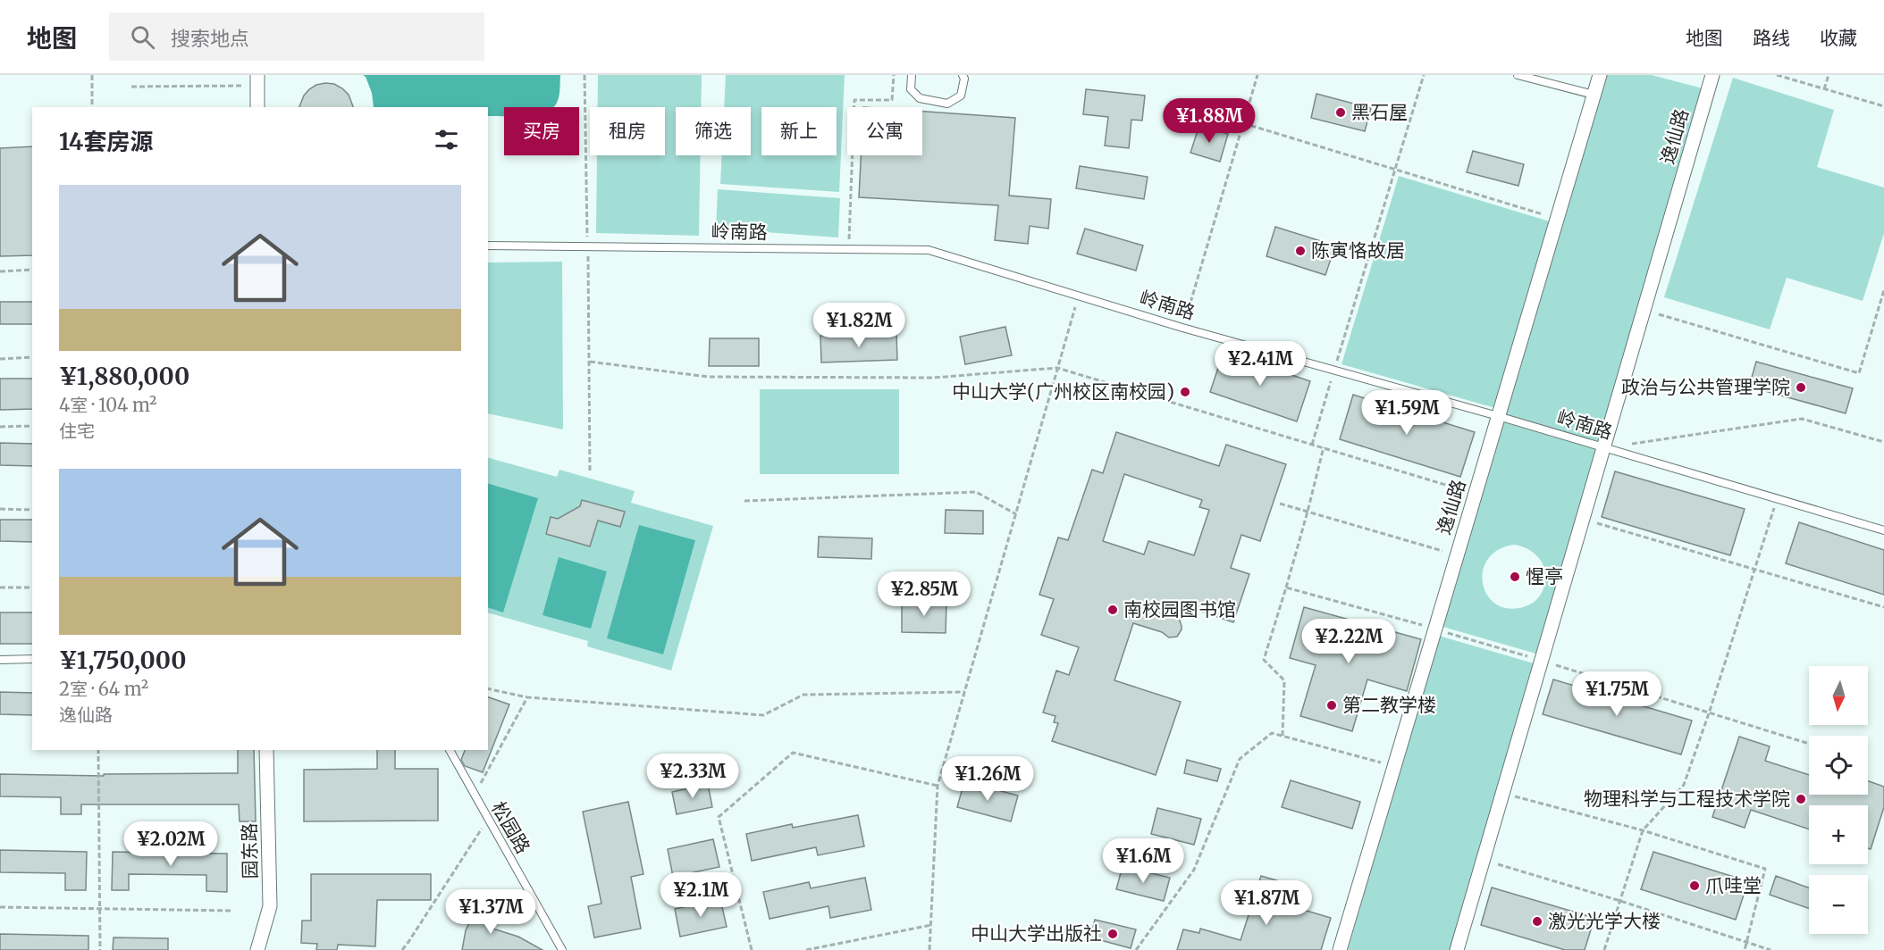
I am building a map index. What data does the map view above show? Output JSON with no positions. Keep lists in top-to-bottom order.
{
  "streets": {
    "street": ["逸仙路", "园东路"],
    "lane": ["岭南路", "松园路"]
  },
  "crossings": [
    ["逸仙路", "岭南路"]
  ],
  "places": [
    "黑石屋",
    "陈寅恪故居",
    "政治与公共管理学院",
    "中山大学(广州校区南校园)",
    "惺亭",
    "南校园图书馆",
    "第二教学楼",
    "物理科学与工程技术学院",
    "爪哇堂",
    "激光光学大楼",
    "中山大学出版社"
  ],
  "north": "bottom",
  "page": {
    "header": "地图",
    "search": "搜索地点",
    "nav": ["地图", "路线", "收藏"],
    "price": [
      "¥1.88M",
      "¥1.82M",
      "¥2.41M",
      "¥1.59M",
      "¥2.85M",
      "¥2.22M",
      "¥1.75M",
      "¥2.33M",
      "¥1.26M",
      "¥2.02M",
      "¥1.6M",
      "¥2.1M",
      "¥1.87M",
      "¥1.37M"
    ],
    "chip": [
      "买房",
      "租房",
      "筛选",
      "新上",
      "公寓"
    ],
    "heading": "14套房源",
    "list": [
      {
        "name": "¥1,880,000",
        "note": "4室 · 104 m² · 住宅"
      },
      {
        "name": "¥1,750,000",
        "note": "2室 · 64 m² · 逸仙路"
      }
    ],
    "map_buttons": ["+", "−"]
  }
}
